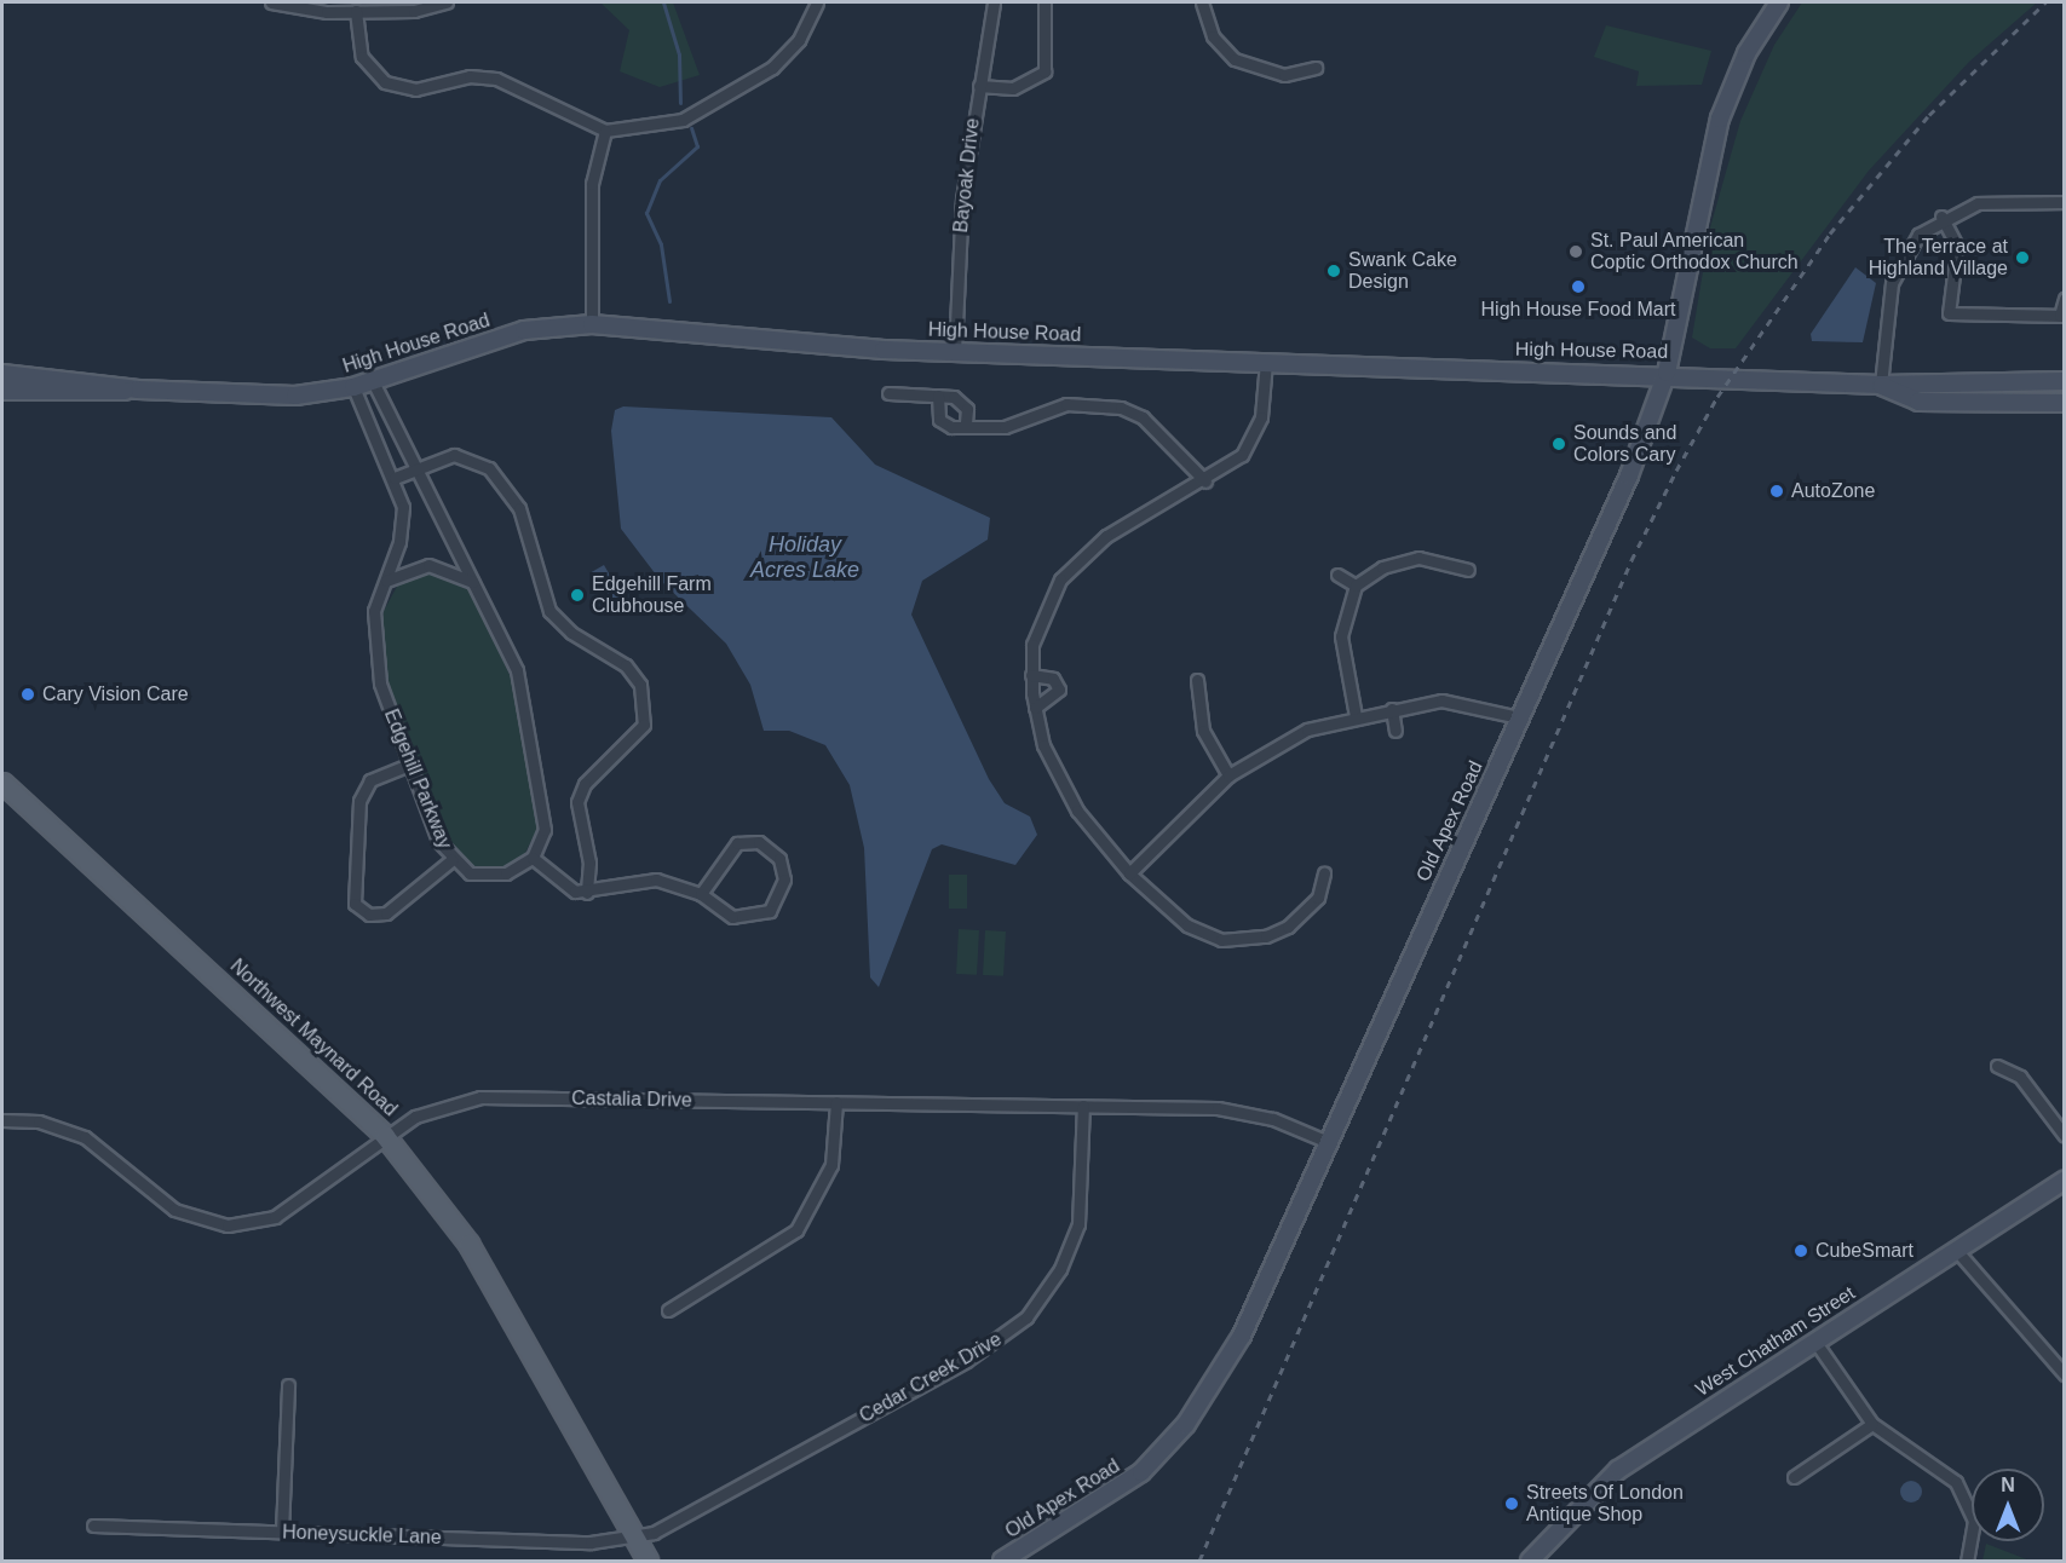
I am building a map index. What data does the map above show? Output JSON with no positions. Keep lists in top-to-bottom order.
{
  "streets": {
    "main road": [
      "High House Road",
      "Old Apex Road",
      "Northwest Maynard Road",
      "West Chatham Street"
    ],
    "street": [
      "Bayoak Drive",
      "Edgehill Parkway",
      "Castalia Drive",
      "Cedar Creek Drive",
      "Honeysuckle Lane"
    ]
  },
  "crossings": [
    ["Bayoak Drive", "High House Road"],
    ["High House Road", "Edgehill Parkway"],
    ["High House Road", "Old Apex Road"],
    ["Old Apex Road", "Castalia Drive"],
    ["Northwest Maynard Road", "Castalia Drive"],
    ["Northwest Maynard Road", "Cedar Creek Drive"],
    ["Northwest Maynard Road", "Honeysuckle Lane"],
    ["Castalia Drive", "Cedar Creek Drive"],
    ["Cedar Creek Drive", "Honeysuckle Lane"]
  ],
  "water": ["Holiday Acres Lake"],
  "places": [
    "St. Paul American Coptic Orthodox Church",
    "The Terrace at Highland Village",
    "Swank Cake Design",
    "High House Food Mart",
    "Sounds and Colors Cary",
    "AutoZone",
    "Edgehill Farm Clubhouse",
    "Cary Vision Care",
    "CubeSmart",
    "Streets Of London Antique Shop"
  ],
  "north": "top"
}
